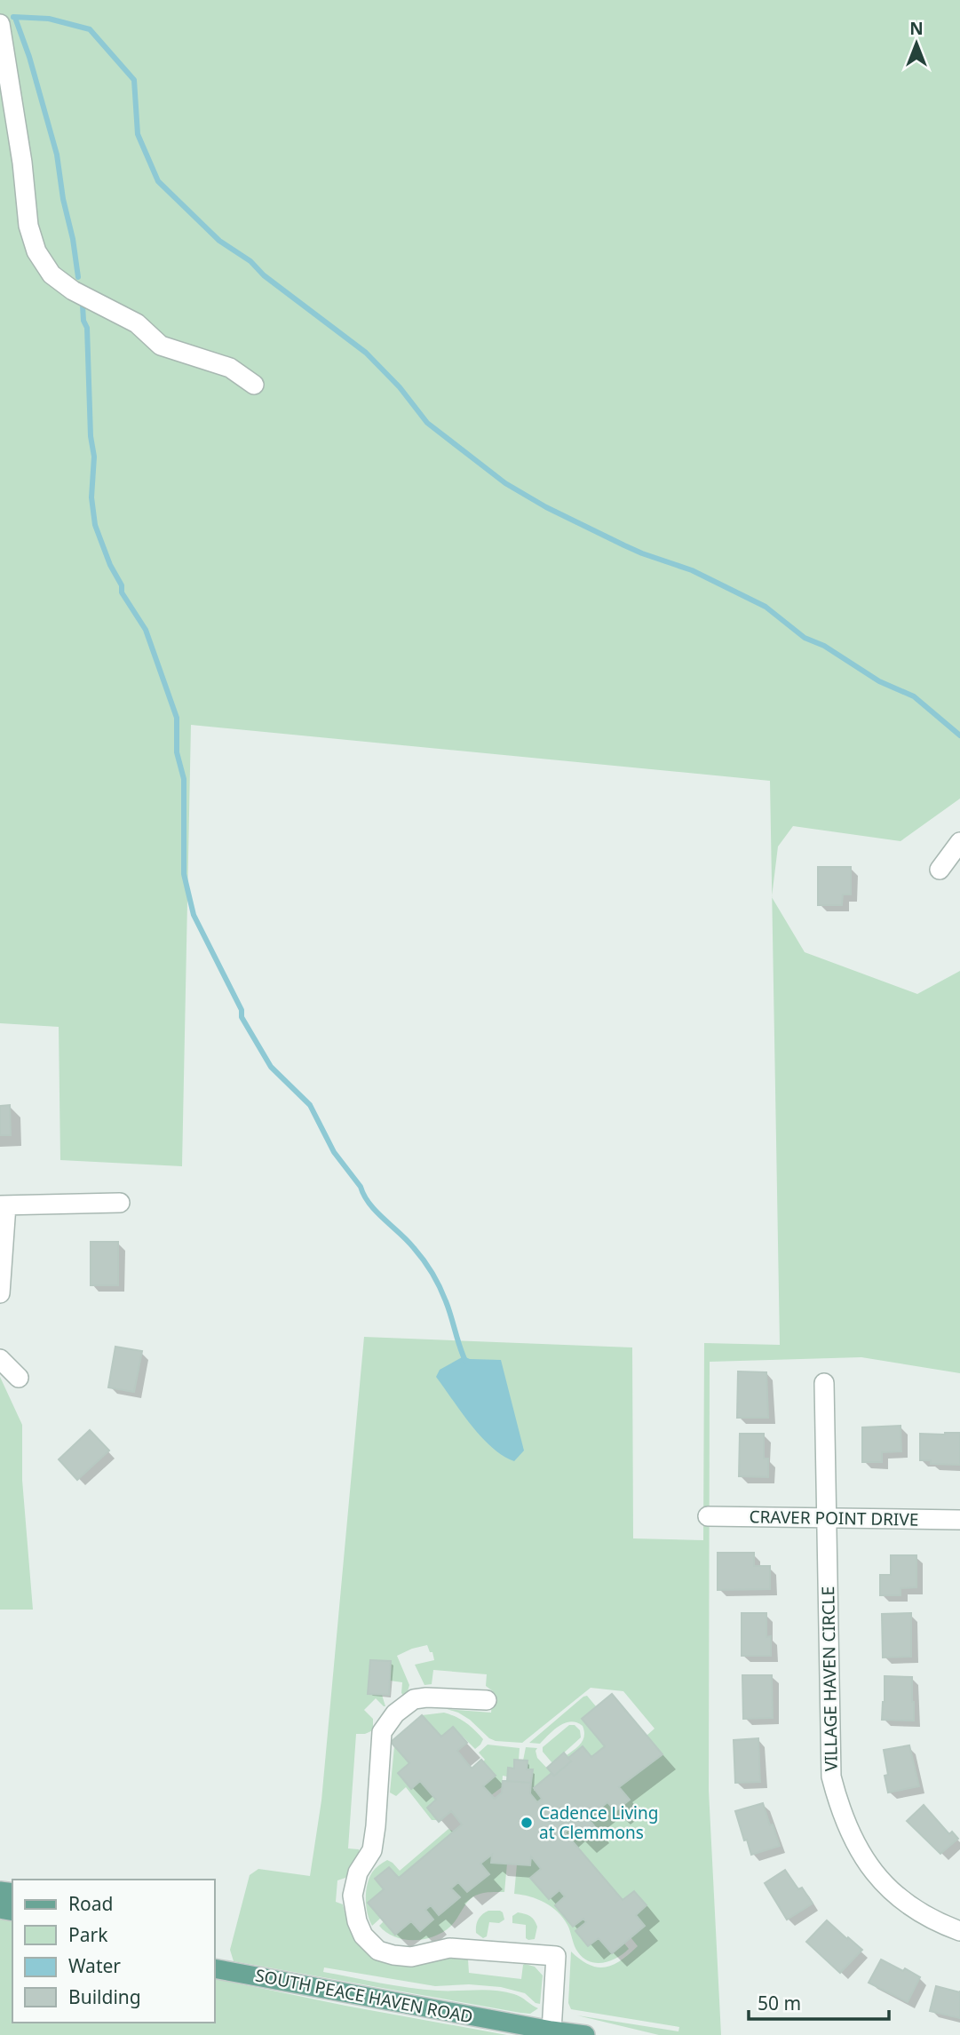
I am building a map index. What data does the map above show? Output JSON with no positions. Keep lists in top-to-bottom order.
{
  "streets": {
    "main road": ["SOUTH PEACE HAVEN ROAD"],
    "street": ["CRAVER POINT DRIVE", "VILLAGE HAVEN CIRCLE"]
  },
  "crossings": [
    ["CRAVER POINT DRIVE", "VILLAGE HAVEN CIRCLE"]
  ],
  "places": ["Cadence Living at Clemmons"],
  "legend": [
    "Road",
    "Park",
    "Water",
    "Building"
  ],
  "scale_bar": "50 m",
  "north": "top"
}
